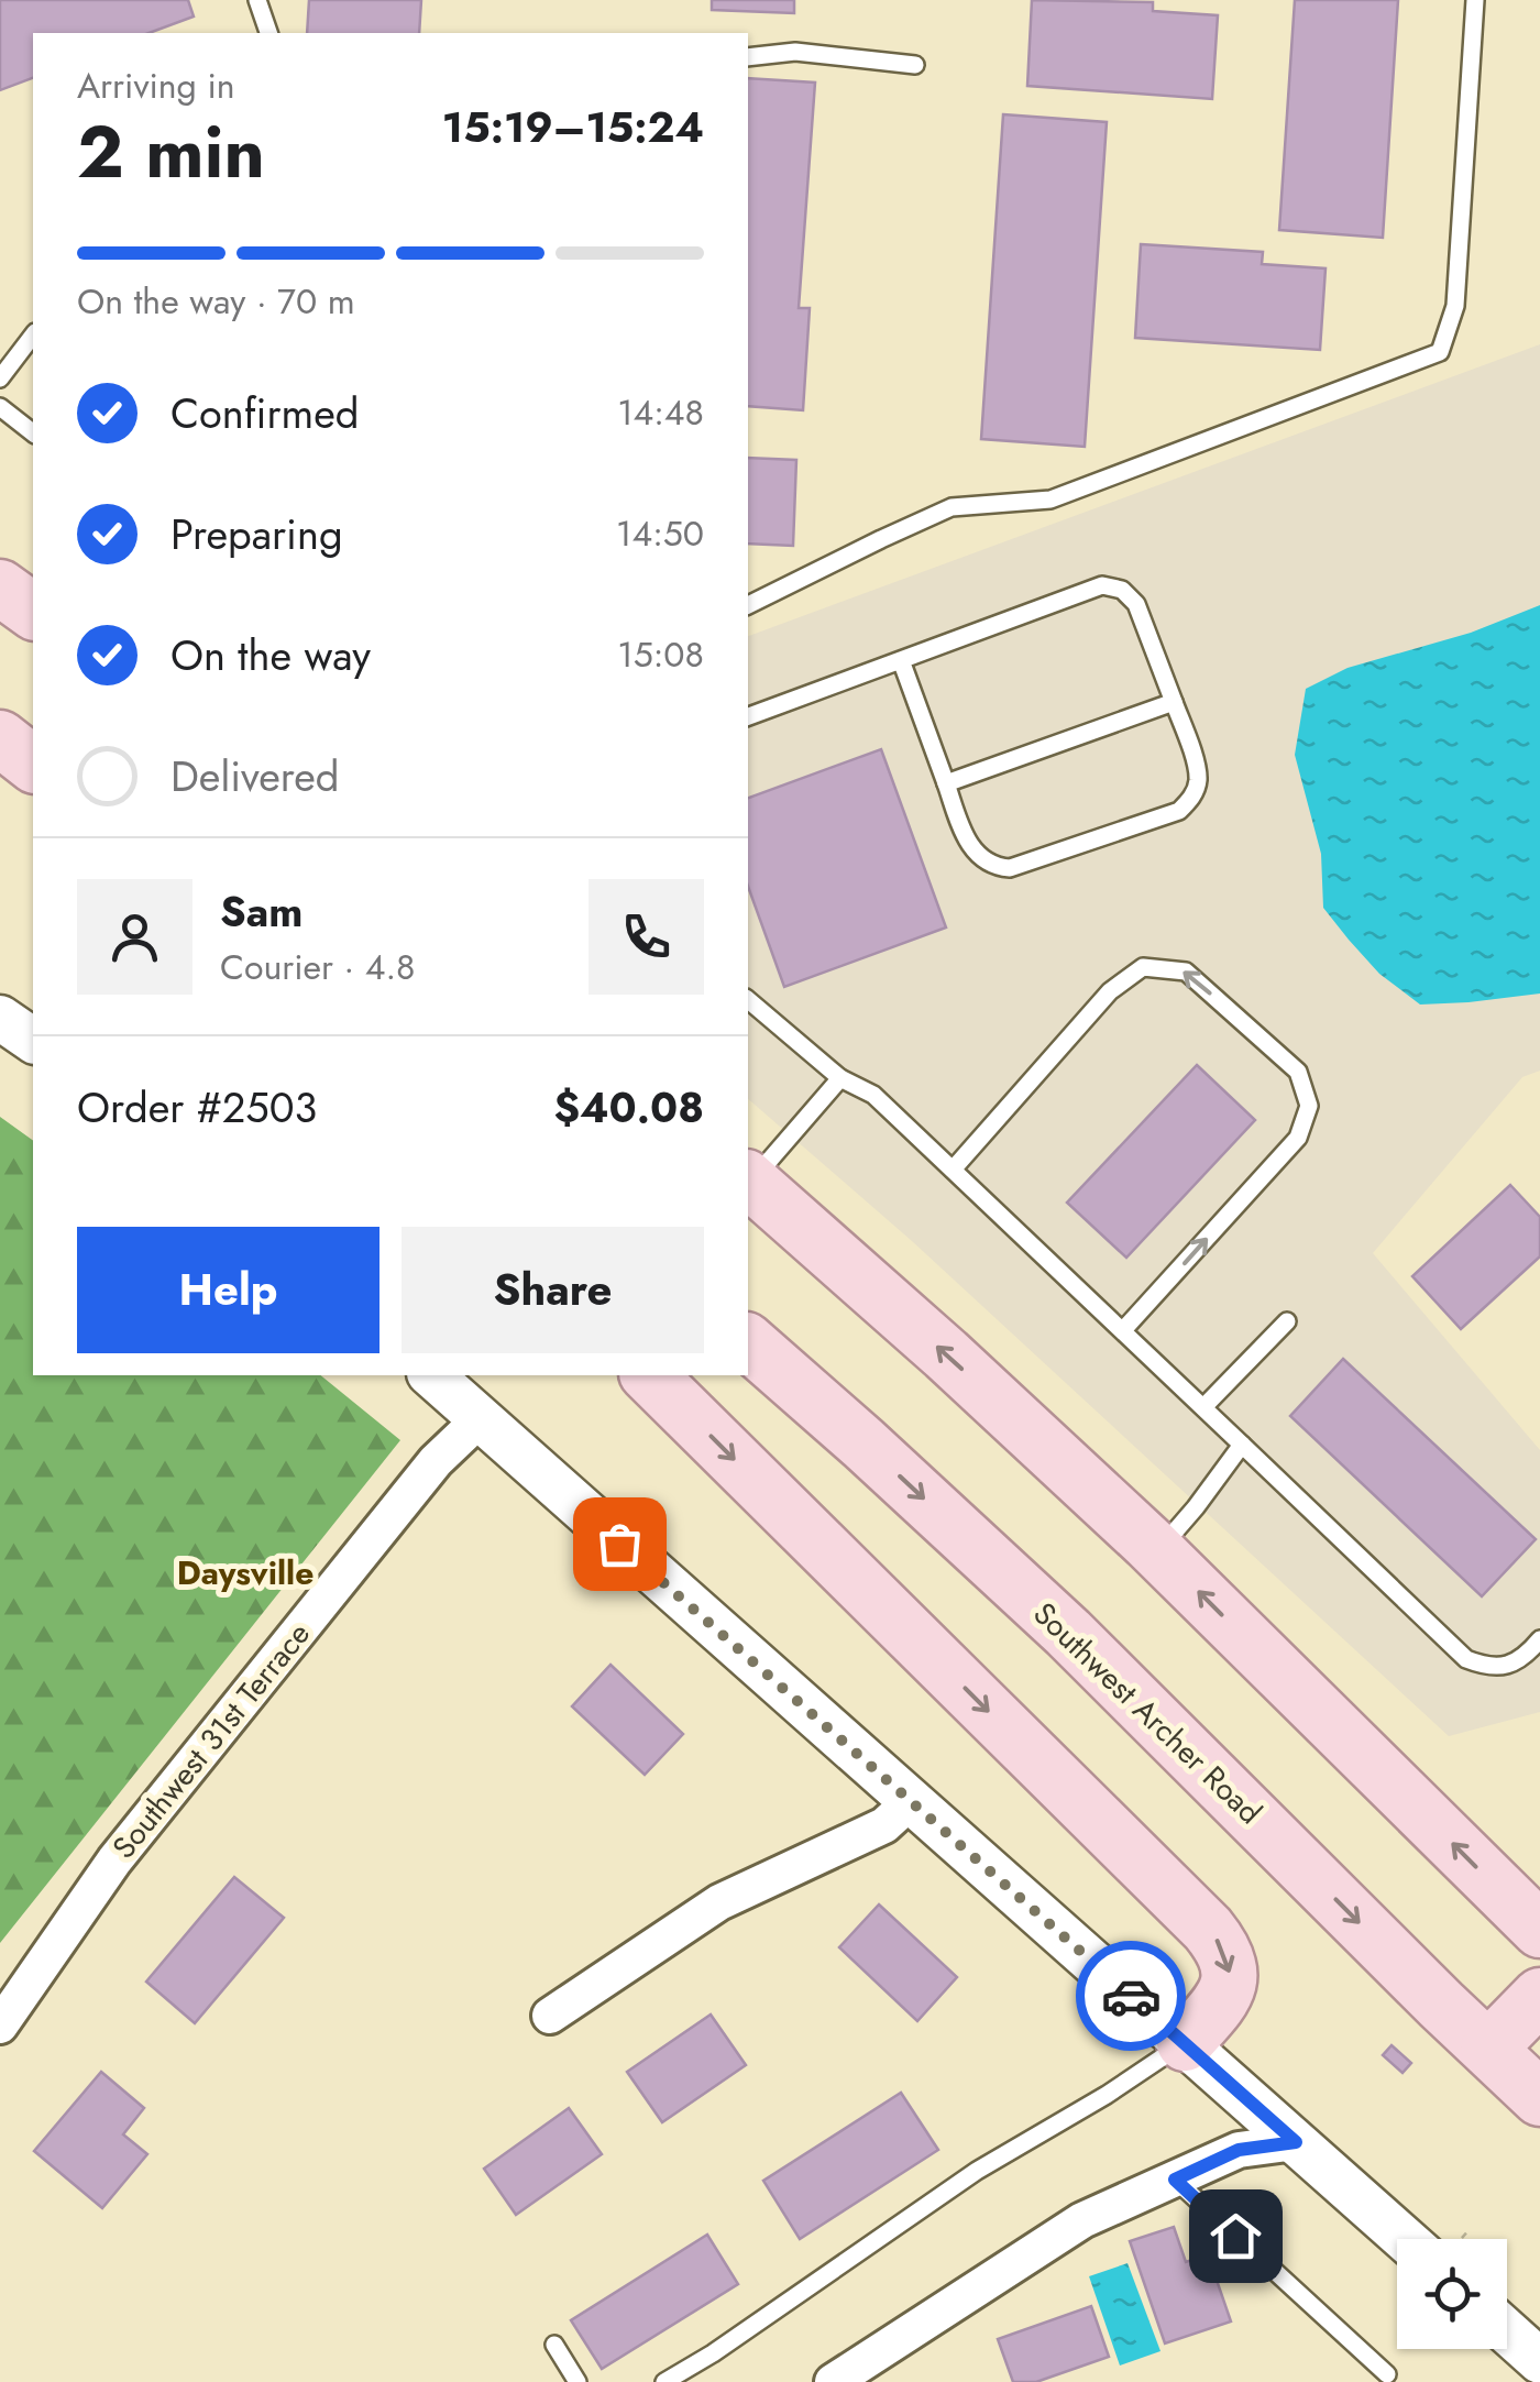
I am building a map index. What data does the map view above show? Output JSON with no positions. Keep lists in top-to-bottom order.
{
  "streets": {
    "main road": ["Southwest Archer Road"],
    "street": ["Southwest 31st Terrace"]
  },
  "districts": ["Daysville"],
  "page": {
    "heading": ["2 min", "Arriving in", "15:19–15:24"],
    "panel": [
      "Sam",
      "Courier · 4.8",
      "Order #2503",
      "$40.08"
    ],
    "bar": "On the way · 70 m",
    "list": [
      ["Confirmed", "14:48"],
      ["Preparing", "14:50"],
      ["On the way", "15:08"],
      "Delivered"
    ],
    "buttons": ["Help", "Share"]
  }
}
